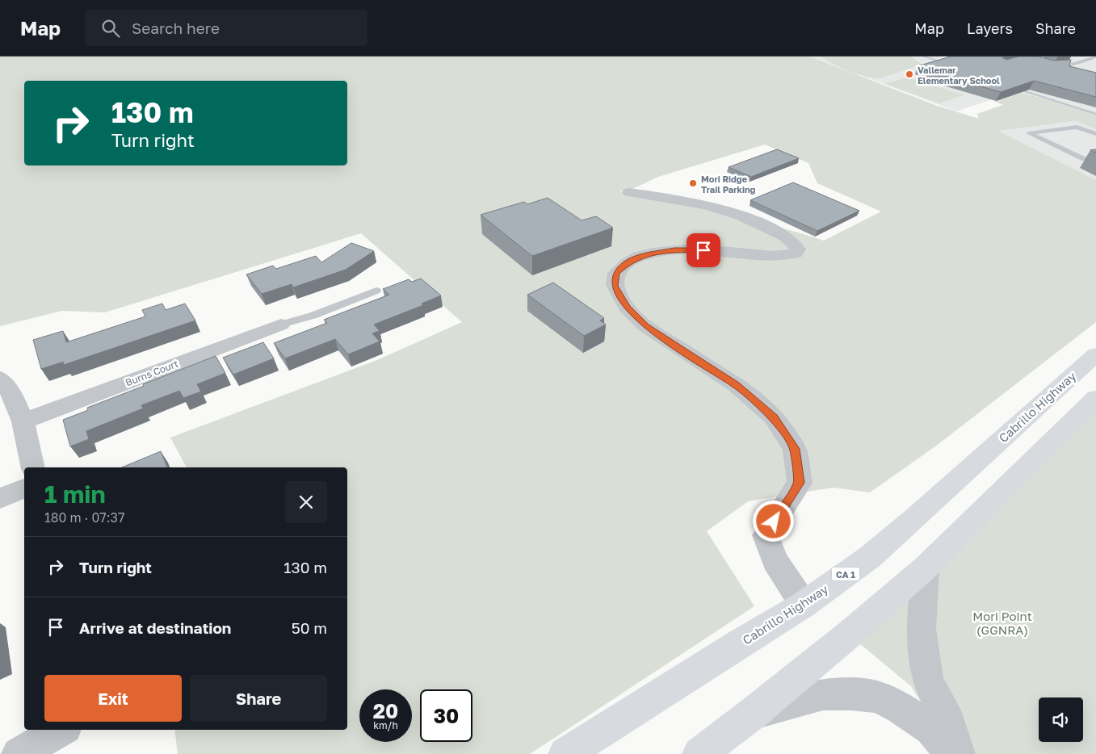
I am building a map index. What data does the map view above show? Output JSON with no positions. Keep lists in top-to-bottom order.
{
  "streets": {
    "highway": ["Cabrillo Highway", "CA 1"],
    "street": ["Burns Court"]
  },
  "parks": ["Mori Point (GGNRA)"],
  "places": ["Vallemar Elementary School", "Mori Ridge Trail Parking"],
  "page": {
    "header": "Map",
    "search": "Search here",
    "nav": ["Map", "Layers", "Share"],
    "turn": ["130 m", "Turn right"],
    "heading": ["1 min", "180 m · 07:37"],
    "list": [
      {
        "name": "Turn right",
        "value": "130 m"
      },
      {
        "name": "Arrive at destination",
        "value": "50 m"
      }
    ],
    "buttons": ["Exit", "Share"],
    "speed": "20 km/h",
    "limit": "30"
  }
}
